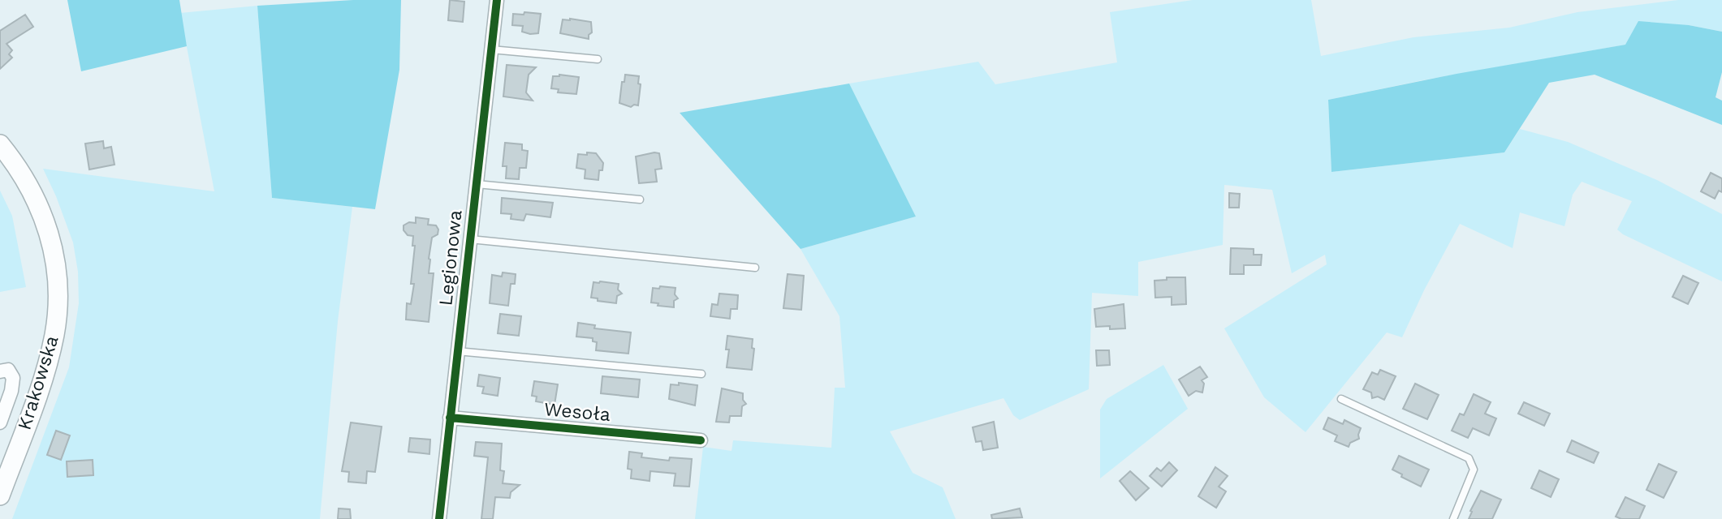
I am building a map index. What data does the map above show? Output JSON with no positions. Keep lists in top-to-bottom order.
{
  "streets": {
    "main road": ["Krakowska"],
    "street": ["Legionowa", "Wesoła"]
  },
  "crossings": [
    ["Legionowa", "Wesoła"]
  ]
}
